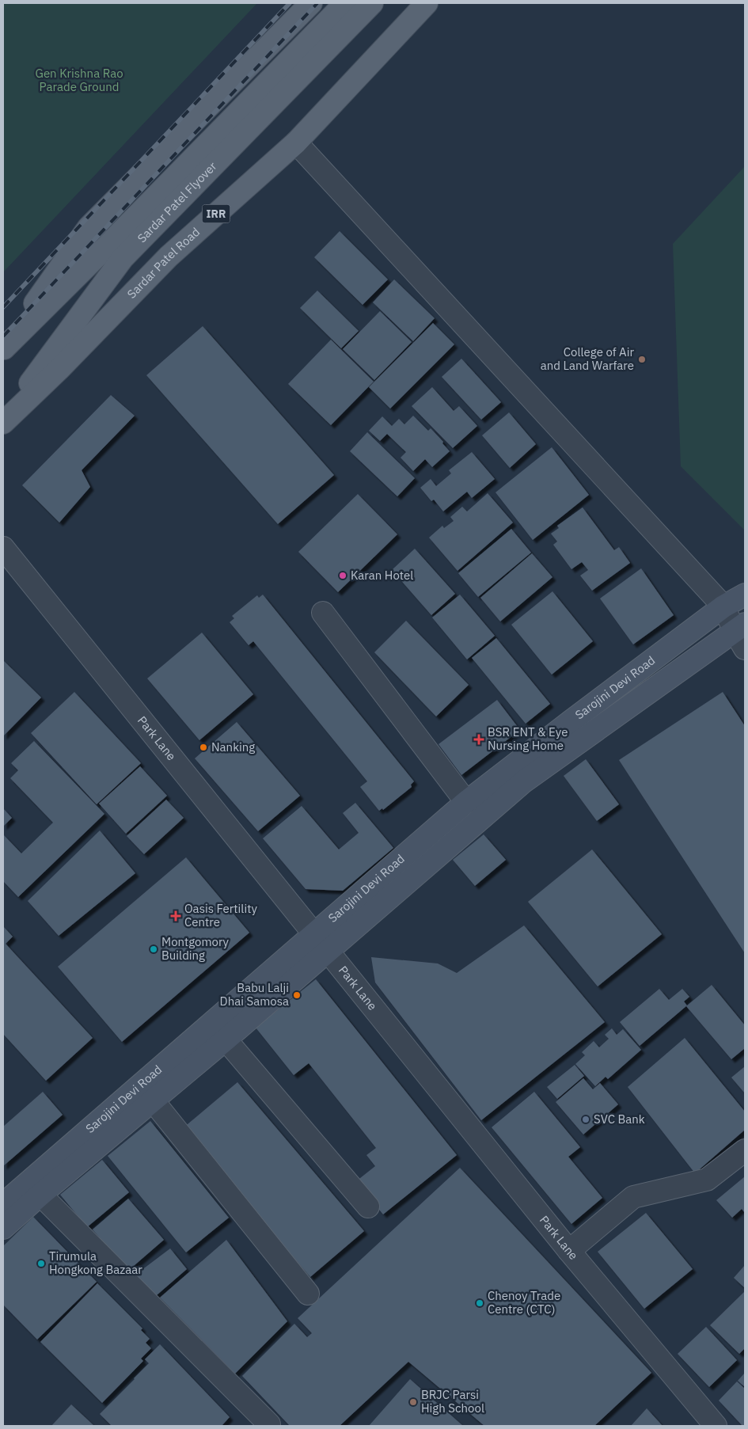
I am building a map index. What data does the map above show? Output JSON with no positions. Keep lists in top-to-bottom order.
{
  "streets": {
    "main road": [
      "Sardar Patel Flyover",
      "IRR",
      "Sardar Patel Road",
      "Sarojini Devi Road"
    ],
    "street": ["Park Lane"]
  },
  "crossings": [
    ["Sarojini Devi Road", "Park Lane"]
  ],
  "parks": ["Gen Krishna Rao Parade Ground"],
  "places": {
    "other": [
      "College of Air and Land Warfare",
      "Karan Hotel",
      "Nanking",
      "Montgomory Building",
      "Babu Lalji Dhai Samosa",
      "SVC Bank",
      "Tirumula Hongkong Bazaar",
      "Chenoy Trade Centre (CTC)",
      "BRJC Parsi High School"
    ],
    "health": ["BSR ENT & Eye Nursing Home", "Oasis Fertility Centre"]
  }
}
